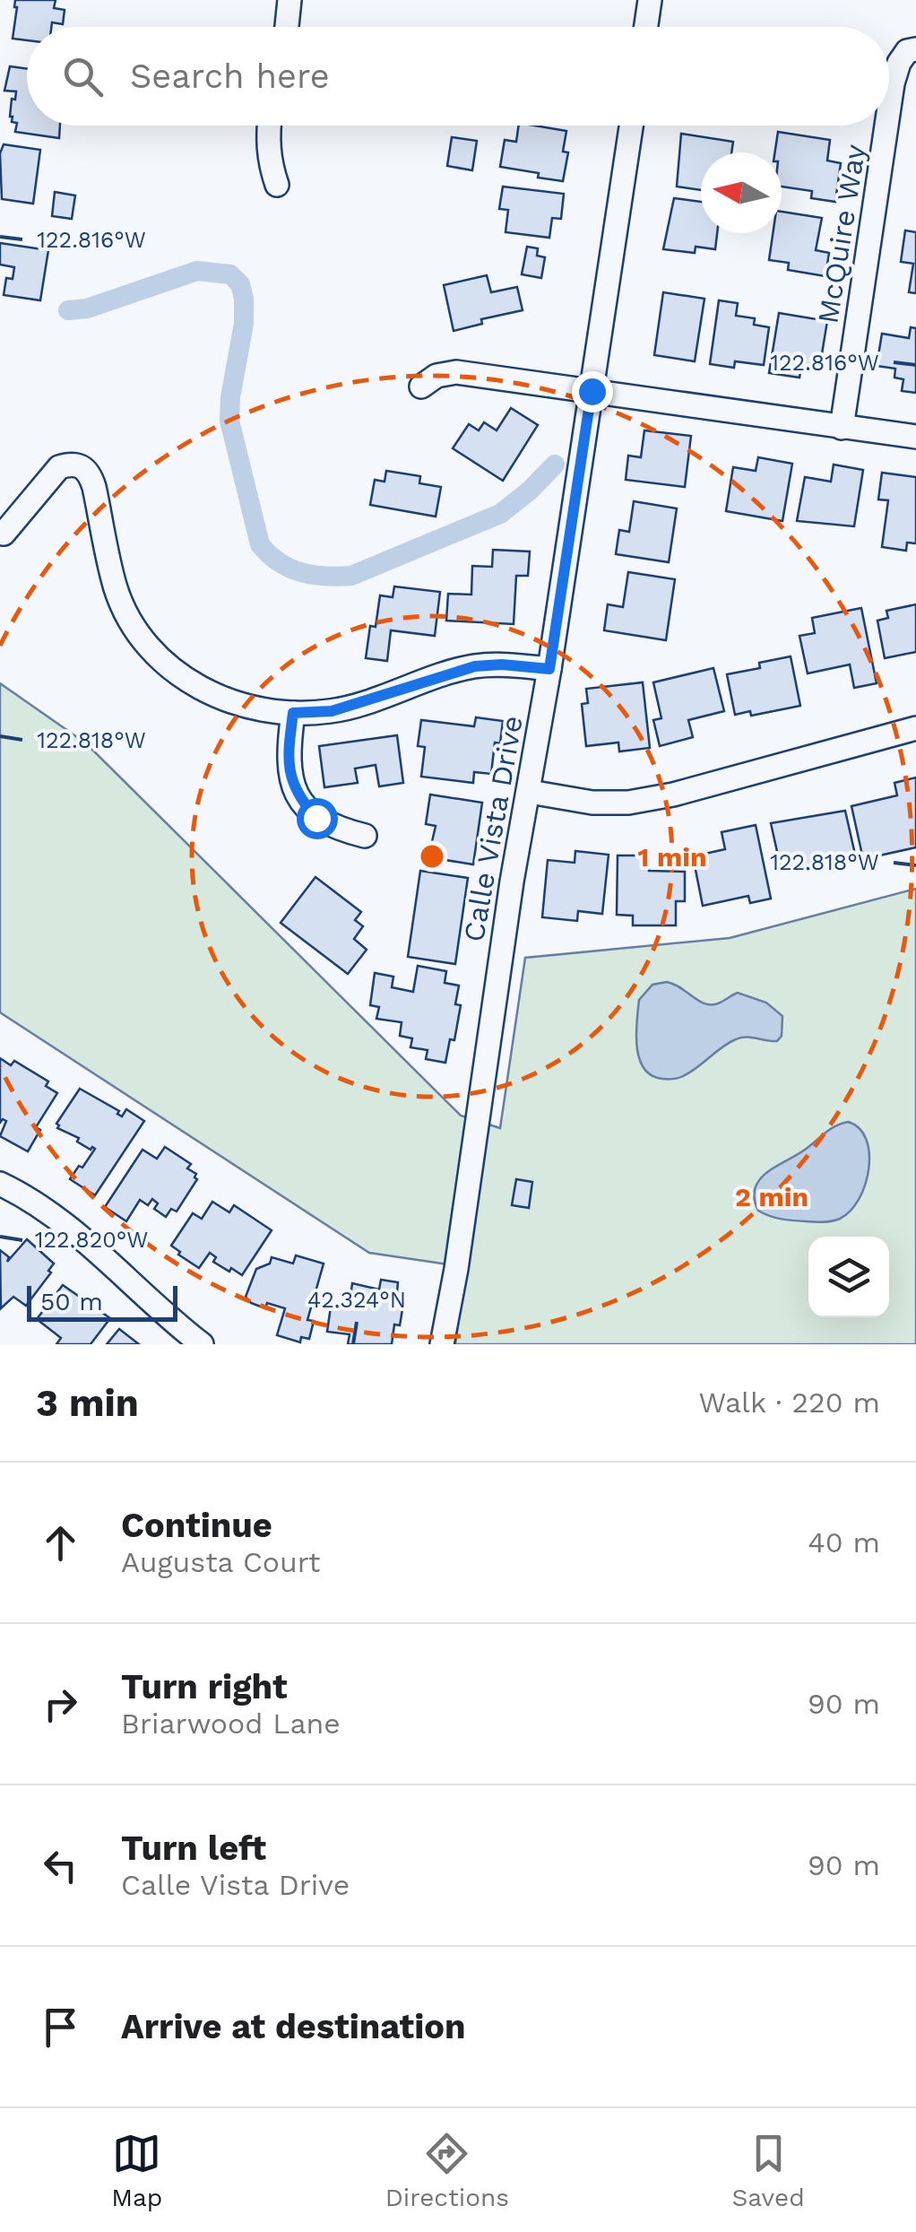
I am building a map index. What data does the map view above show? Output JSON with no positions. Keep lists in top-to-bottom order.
{
  "streets": {
    "street": ["McQuire Way", "Calle Vista Drive"]
  },
  "scale_bar": "50 m",
  "north": "left",
  "page": {
    "search": "Search here",
    "scale": "50 m",
    "heading": ["3 min", "Walk · 220 m"],
    "list": [
      ["Continue", "Augusta Court", "40 m"],
      ["Turn right", "Briarwood Lane", "90 m"],
      ["Turn left", "Calle Vista Drive", "90 m"],
      "Arrive at destination"
    ],
    "nav": ["Map", "Directions", "Saved"]
  },
  "coordinates": [
    "122.816°W",
    "122.818°W",
    "122.820°W",
    "42.324°N"
  ],
  "rings": ["1 min", "2 min"]
}
